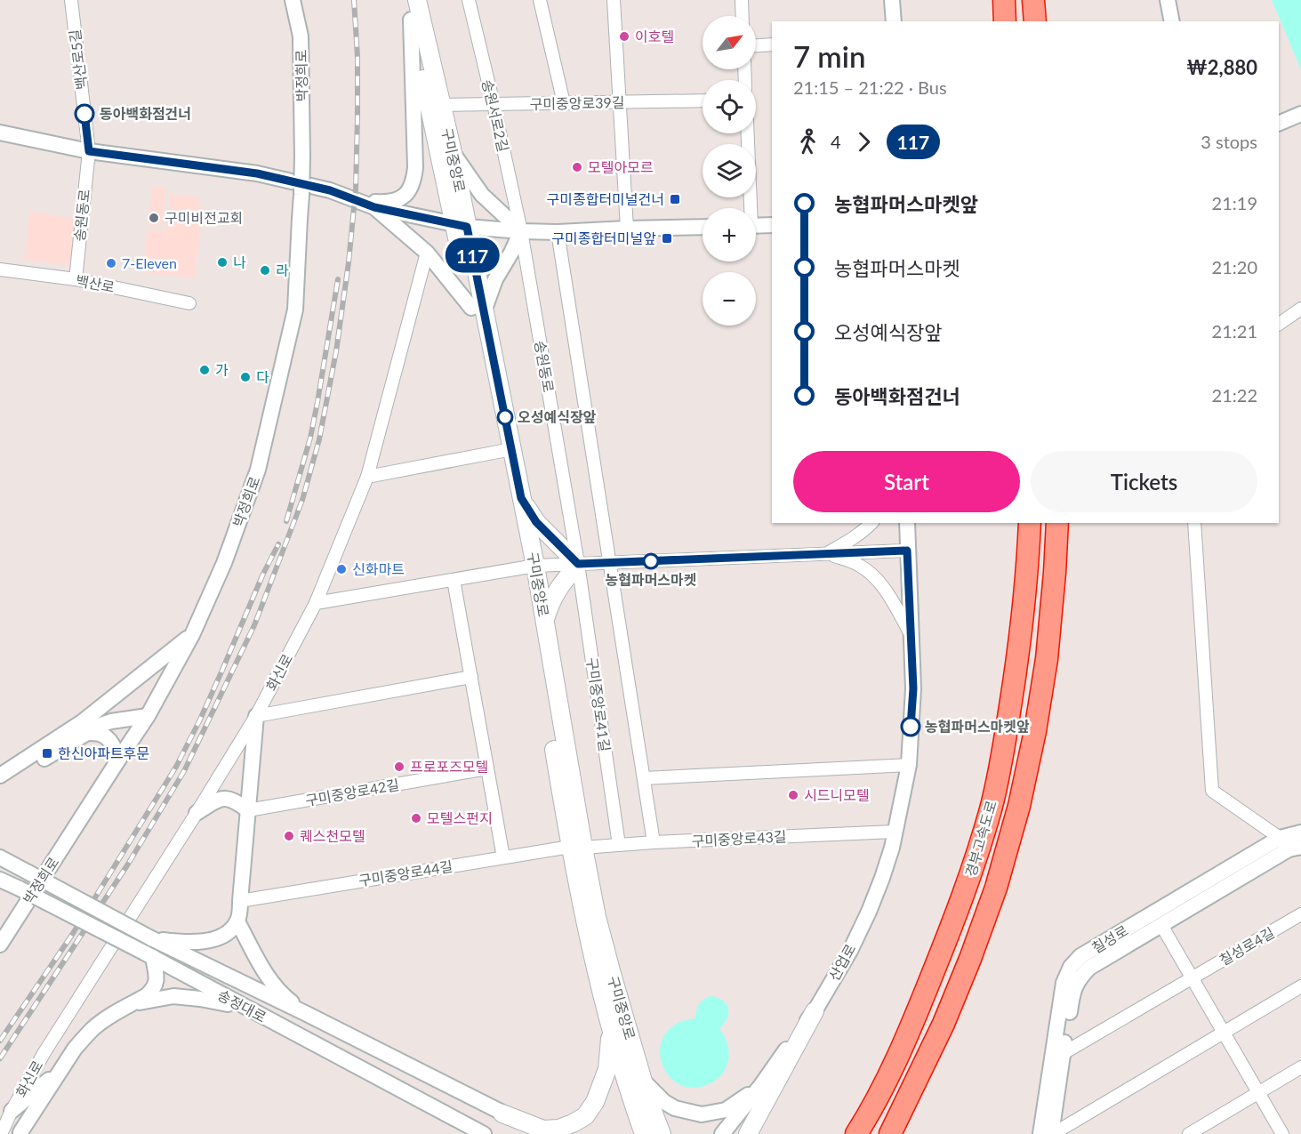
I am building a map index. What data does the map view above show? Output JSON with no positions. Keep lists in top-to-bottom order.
{
  "streets": {
    "highway": ["경부고속도로"],
    "main road": ["구미중앙로"],
    "street": [
      "백산로5길",
      "박정희로",
      "구미중앙로39길",
      "송원서로2길",
      "송원동로",
      "백산로",
      "화신로",
      "구미중앙로41길",
      "구미중앙로42길",
      "구미중앙로43길",
      "구미중앙로44길",
      "칠성로",
      "칠성로4길",
      "산업로",
      "송정대로"
    ]
  },
  "crossings": [
    ["백산로5길", "송원동로"],
    ["구미중앙로39길", "송원서로2길"],
    ["구미중앙로39길", "구미중앙로"],
    ["송원서로2길", "송원동로"],
    ["구미중앙로", "구미중앙로43길"],
    ["구미중앙로", "구미중앙로44길"],
    ["송원동로", "백산로"],
    ["송원동로", "구미중앙로41길"],
    ["구미중앙로41길", "구미중앙로43길"],
    ["구미중앙로43길", "구미중앙로44길"],
    ["구미중앙로43길", "산업로"]
  ],
  "places": {
    "other": [
      "이호텔",
      "동아백화점건너",
      "모텔아모르",
      "구미비전교회",
      "나",
      "7-Eleven",
      "라",
      "가",
      "다",
      "오성예식장앞",
      "농협파머스마켓",
      "신화마트",
      "농협파머스마켓앞",
      "프로포즈모텔",
      "시드니모텔",
      "모텔스펀지",
      "퀘스천모텔"
    ],
    "transit": ["구미종합터미널건너", "구미종합터미널앞", "한신아파트후문"]
  },
  "lines": ["bus line 117"],
  "north": "top right",
  "page": {
    "on_map": "117",
    "map_buttons": ["+", "−"],
    "heading": ["7 min", "21:15 – 21:22 · Bus", "₩2,880"],
    "legs": ["4", "117", "3 stops"],
    "list": [
      {
        "name": "농협파머스마켓앞",
        "value": "21:19"
      },
      {
        "name": "농협파머스마켓",
        "value": "21:20"
      },
      {
        "name": "오성예식장앞",
        "value": "21:21"
      },
      {
        "name": "동아백화점건너",
        "value": "21:22"
      }
    ],
    "buttons": ["Start", "Tickets"]
  }
}
